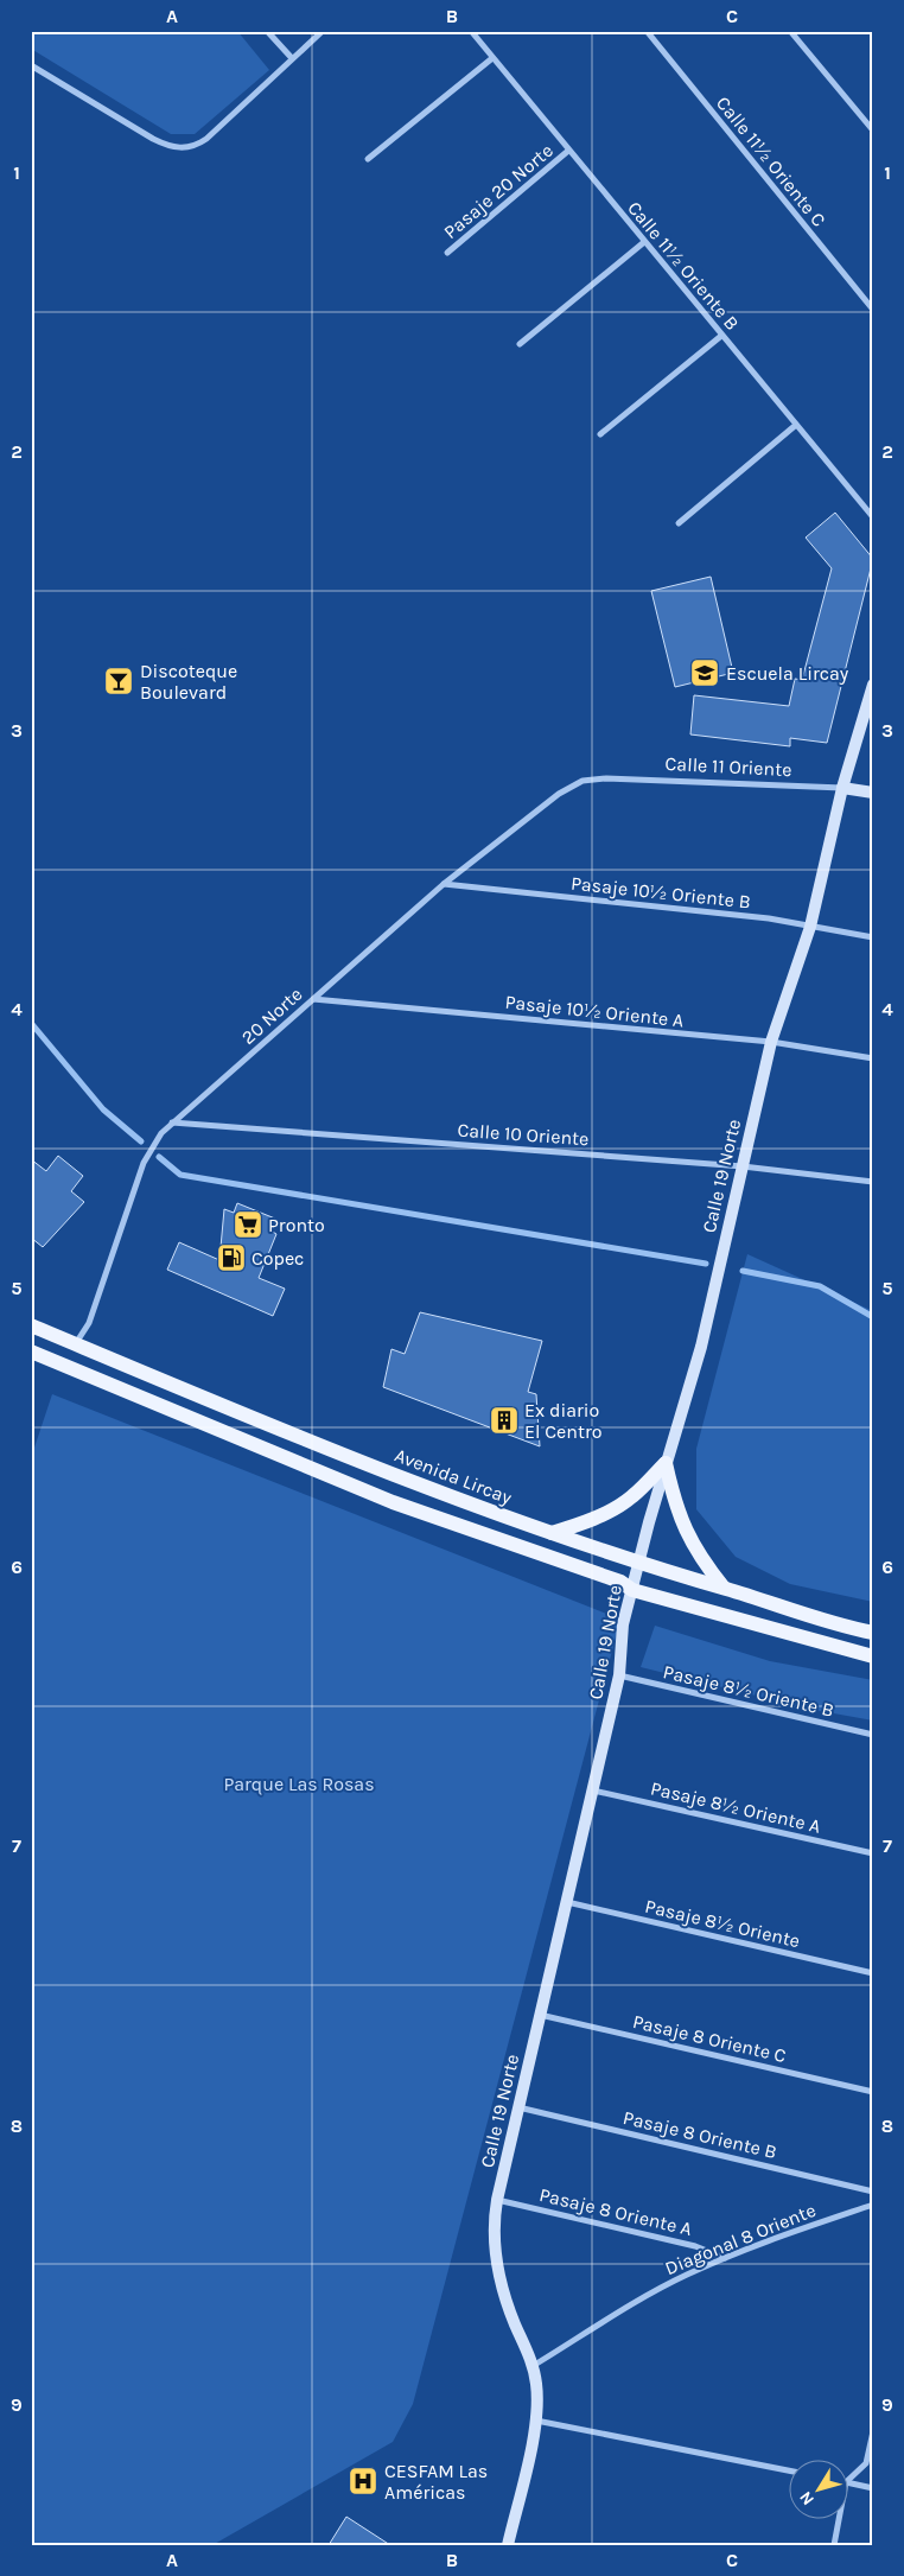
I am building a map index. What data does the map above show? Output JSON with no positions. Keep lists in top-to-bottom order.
{
  "streets": {
    "main road": ["Avenida Lircay"],
    "street": [
      "Calle 11½ Oriente C",
      "Pasaje 20 Norte",
      "Calle 11½ Oriente B",
      "Calle 11 Oriente",
      "Pasaje 10½ Oriente B",
      "Pasaje 10½ Oriente A",
      "20 Norte",
      "Calle 10 Oriente",
      "Calle 19 Norte",
      "Pasaje 8½ Oriente B",
      "Pasaje 8½ Oriente A",
      "Pasaje 8½ Oriente",
      "Pasaje 8 Oriente C",
      "Pasaje 8 Oriente B",
      "Pasaje 8 Oriente A",
      "Diagonal 8 Oriente"
    ]
  },
  "crossings": [
    ["Pasaje 20 Norte", "Calle 11½ Oriente B"],
    ["Calle 11 Oriente", "20 Norte"],
    ["Calle 11 Oriente", "Calle 19 Norte"],
    ["Pasaje 10½ Oriente B", "20 Norte"],
    ["Pasaje 10½ Oriente B", "Calle 19 Norte"],
    ["Pasaje 10½ Oriente A", "20 Norte"],
    ["Pasaje 10½ Oriente A", "Calle 19 Norte"],
    ["20 Norte", "Calle 10 Oriente"],
    ["20 Norte", "Avenida Lircay"],
    ["Calle 10 Oriente", "Calle 19 Norte"],
    ["Calle 19 Norte", "Avenida Lircay"],
    ["Calle 19 Norte", "Pasaje 8½ Oriente B"],
    ["Calle 19 Norte", "Pasaje 8½ Oriente A"],
    ["Calle 19 Norte", "Pasaje 8½ Oriente"],
    ["Calle 19 Norte", "Pasaje 8 Oriente C"],
    ["Calle 19 Norte", "Pasaje 8 Oriente B"],
    ["Calle 19 Norte", "Pasaje 8 Oriente A"],
    ["Calle 19 Norte", "Diagonal 8 Oriente"],
    ["Pasaje 8 Oriente A", "Diagonal 8 Oriente"]
  ],
  "parks": ["Parque Las Rosas"],
  "places": {
    "school or university": ["Escuela Lircay"],
    "bar": ["Discoteque Boulevard"],
    "supermarket": ["Pronto"],
    "fuel station": ["Copec"],
    "building": ["Ex diario El Centro"],
    "hospital": ["CESFAM Las Américas"]
  },
  "north": "bottom left",
  "grid": {
    "columns": ["A", "B", "C"],
    "rows": [
      "1",
      "2",
      "3",
      "4",
      "5",
      "6",
      "7",
      "8",
      "9"
    ]
  }
}
